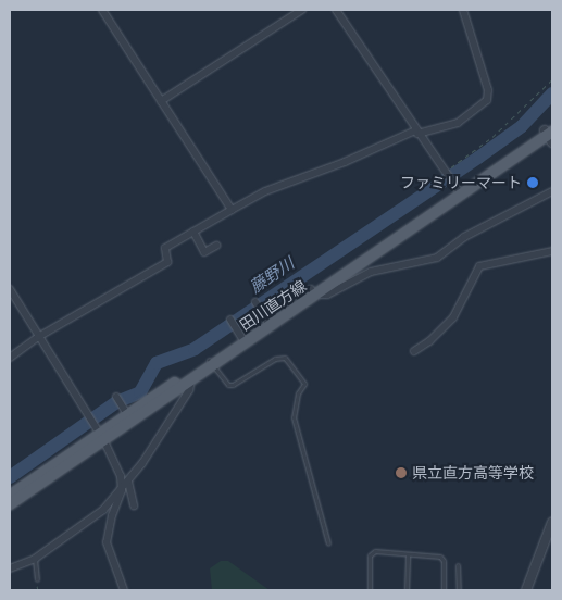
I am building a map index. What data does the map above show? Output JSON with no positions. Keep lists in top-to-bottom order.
{
  "streets": {
    "main road": ["田川直方線"]
  },
  "water": ["藤野川"],
  "places": ["ファミリーマート", "県立直方高等学校"]
}
